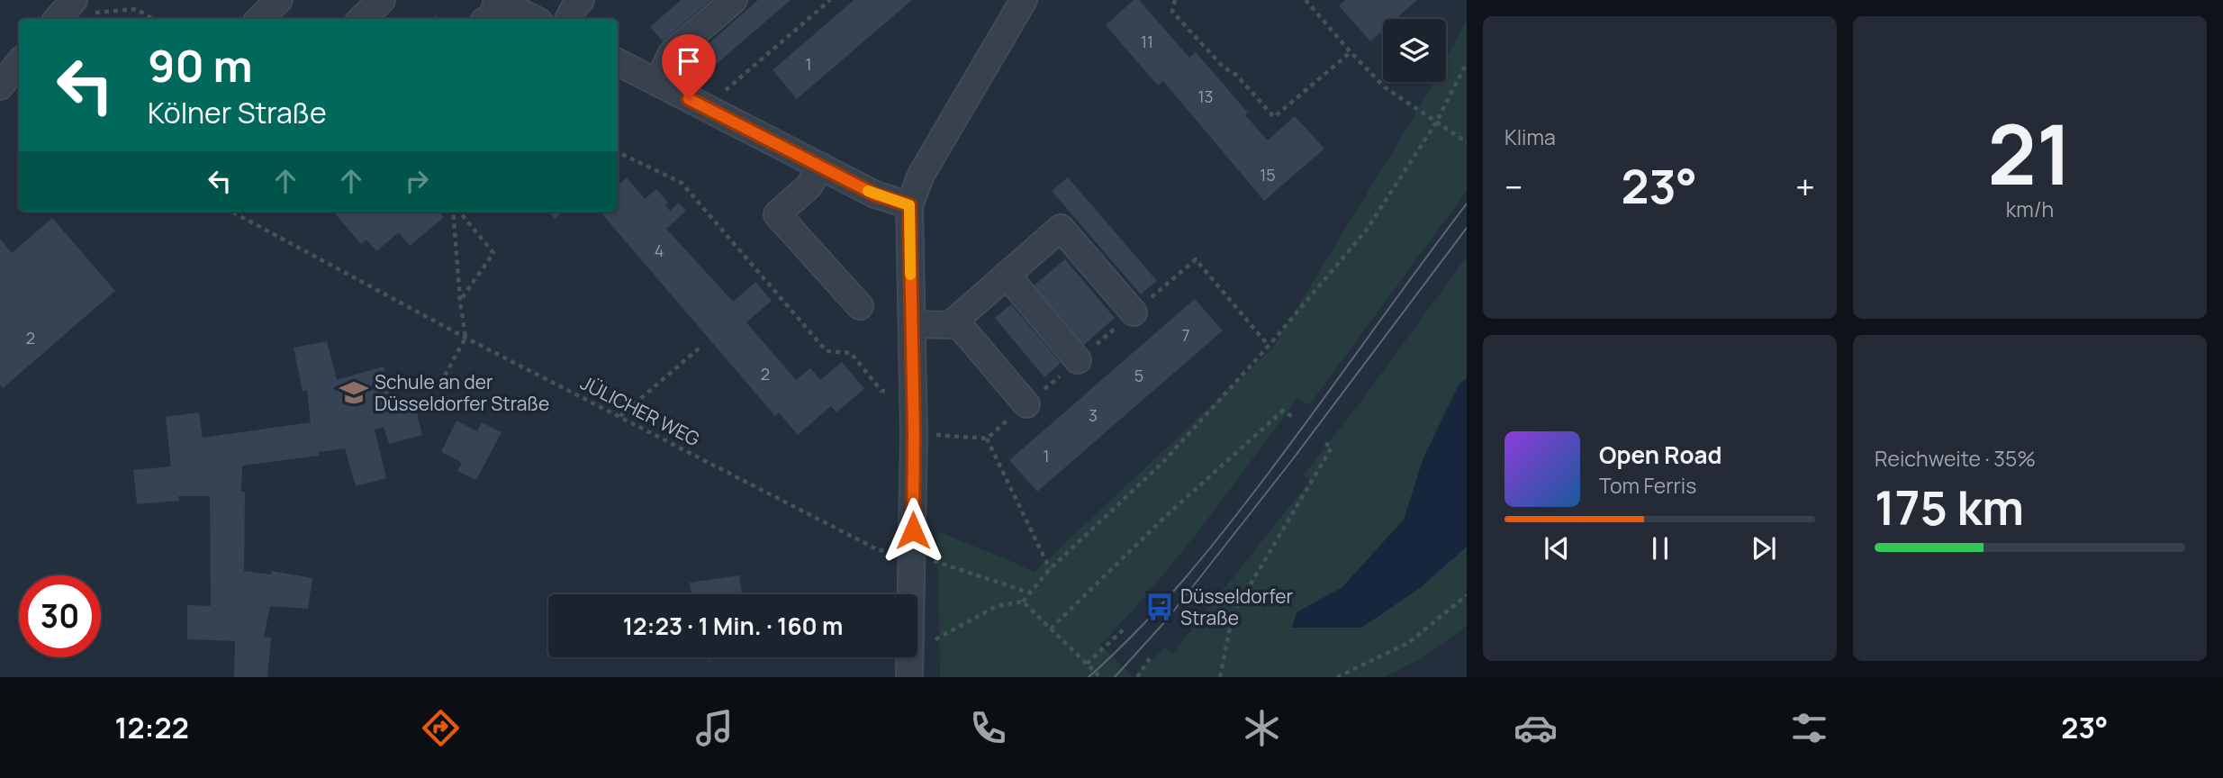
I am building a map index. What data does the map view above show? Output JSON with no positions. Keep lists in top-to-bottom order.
{
  "streets": {
    "path": ["JÜLICHER WEG"]
  },
  "places": {
    "school or university": ["Schule an der Düsseldorfer Straße"],
    "bus stop": ["Düsseldorfer Straße"]
  },
  "house_numbers": [
    "11",
    "1",
    "13",
    "15",
    "4",
    "7",
    "2",
    "2",
    "5",
    "3",
    "1"
  ],
  "page": {
    "tile": [
      "Klima",
      ["21", "km/h"],
      ["Reichweite · 35%", "175 km"]
    ],
    "turn": ["90 m", "Kölner Straße"],
    "heat": ["−", "23°", "+"],
    "song": ["Open Road", "Tom Ferris"],
    "limit": "30",
    "trip": "12:23 · 1 Min. · 160 m",
    "tabs": ["12:22", "23°"]
  }
}
